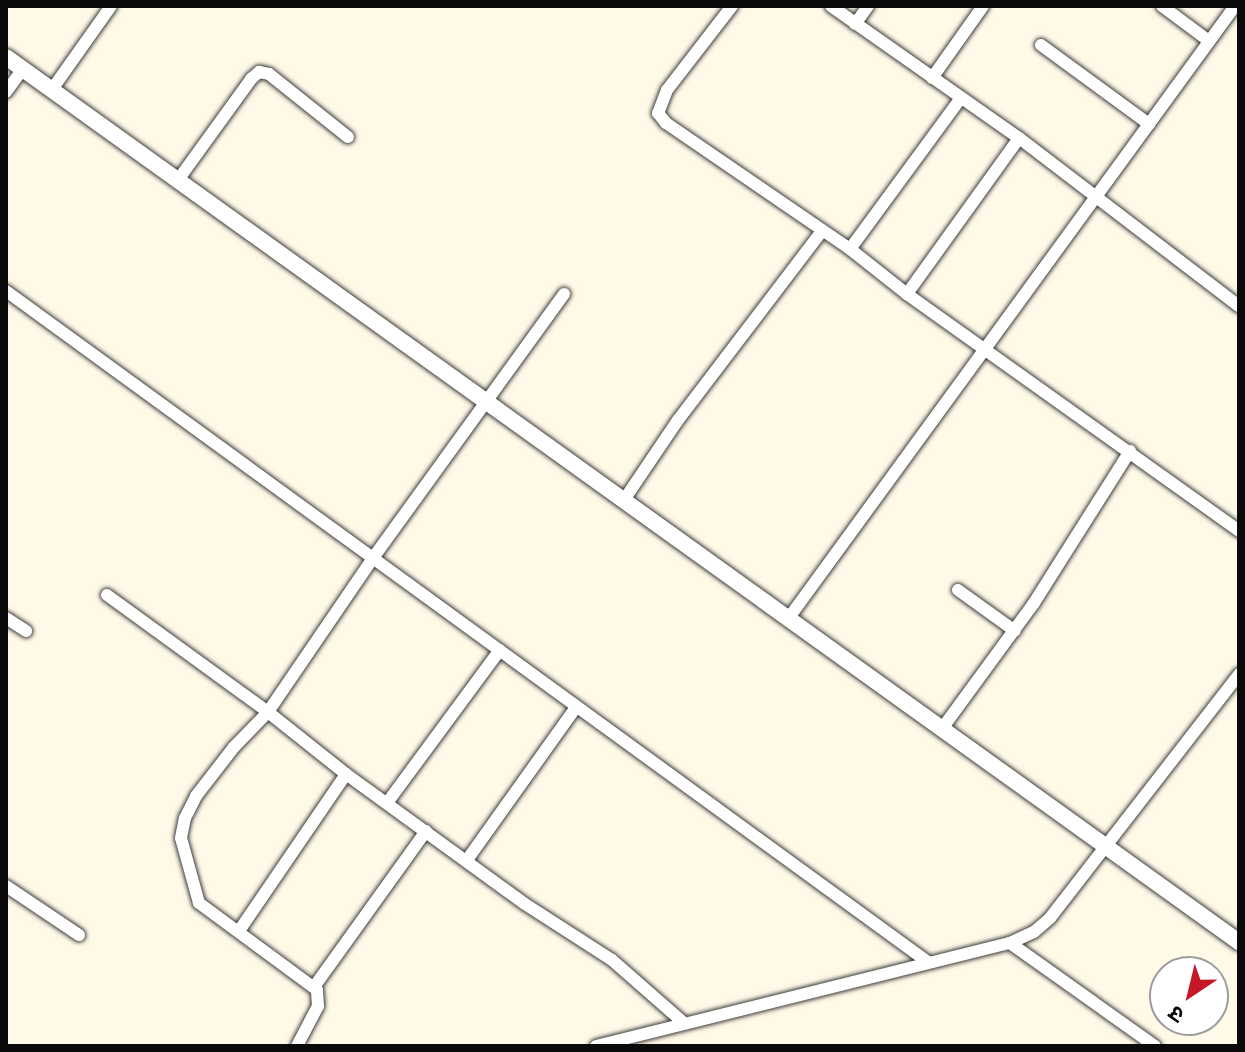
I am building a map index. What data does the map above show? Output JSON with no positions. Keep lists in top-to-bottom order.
{
  "north": "bottom left"
}
